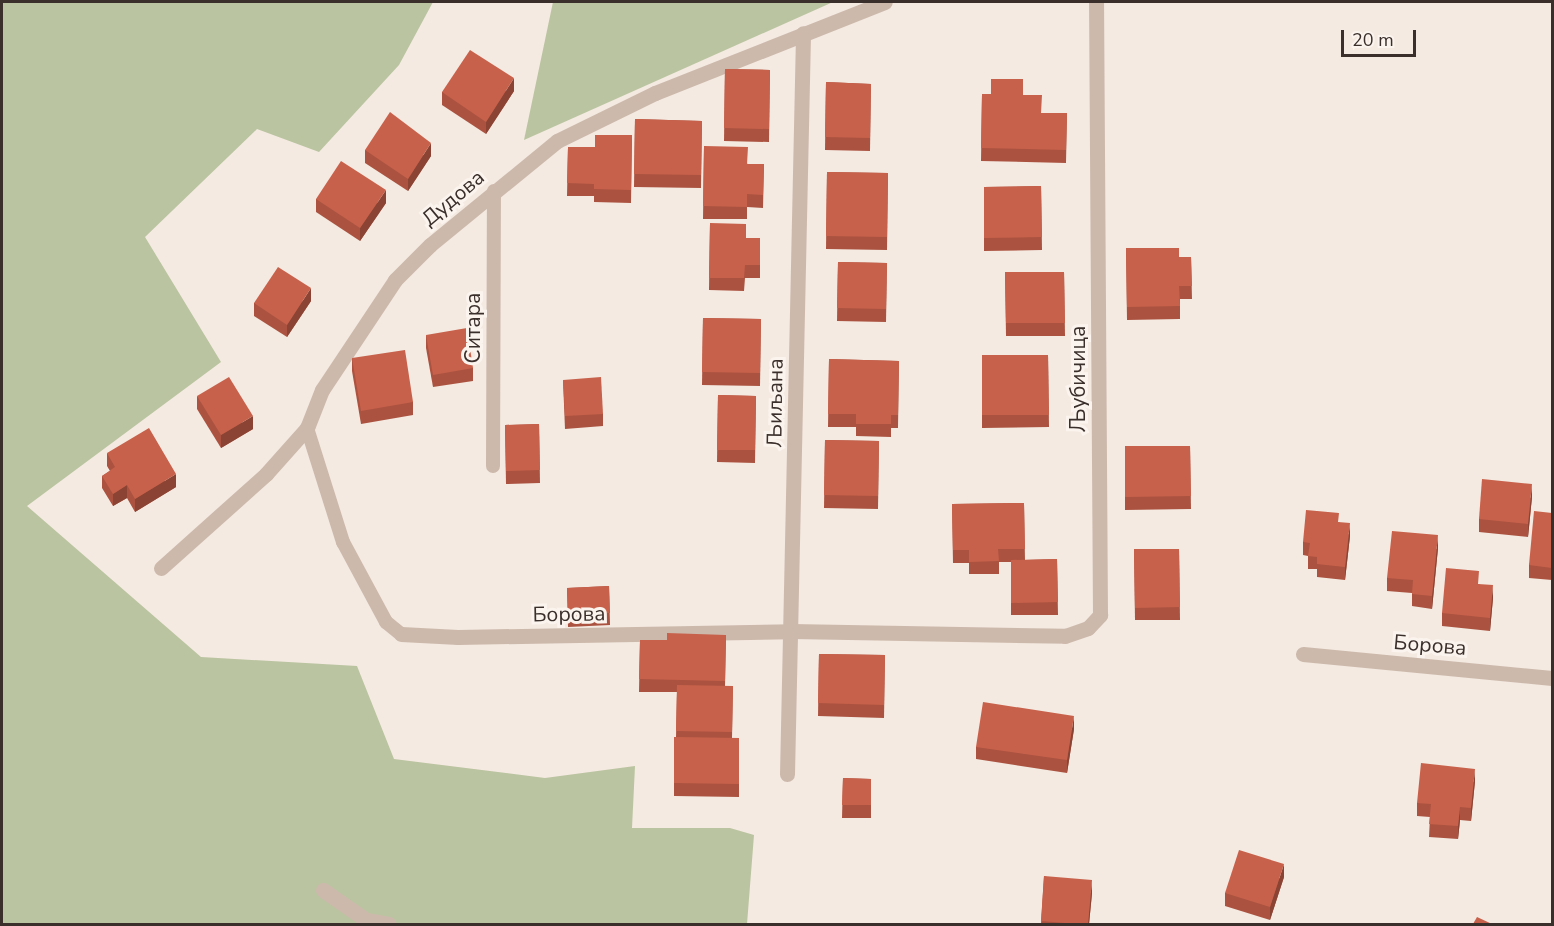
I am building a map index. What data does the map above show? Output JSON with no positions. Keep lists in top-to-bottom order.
{
  "streets": {
    "street": [
      "Дудова",
      "Љубичица",
      "Љиљана",
      "Борова"
    ],
    "lane": ["Ситара"]
  },
  "crossings": [
    ["Дудова", "Ситара"],
    ["Дудова", "Љиљана"],
    ["Дудова", "Борова"],
    ["Љубичица", "Борова"],
    ["Љиљана", "Борова"]
  ],
  "scale_bar": "20 m"
}
